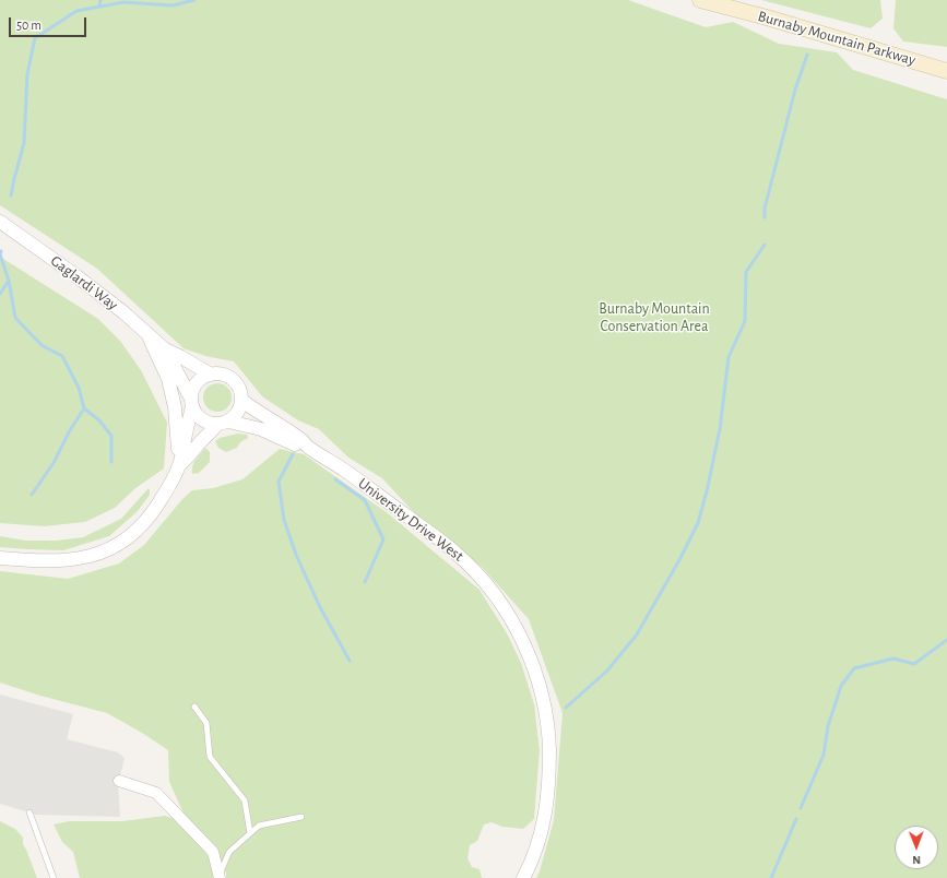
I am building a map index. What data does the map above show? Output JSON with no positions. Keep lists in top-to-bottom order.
{
  "streets": {
    "main road": ["Burnaby Mountain Parkway"],
    "street": ["Gaglardi Way", "University Drive West"]
  },
  "crossings": [
    ["Gaglardi Way", "University Drive West"]
  ],
  "parks": ["Burnaby Mountain Conservation Area"],
  "scale_bar": "50 m",
  "north": "bottom"
}
